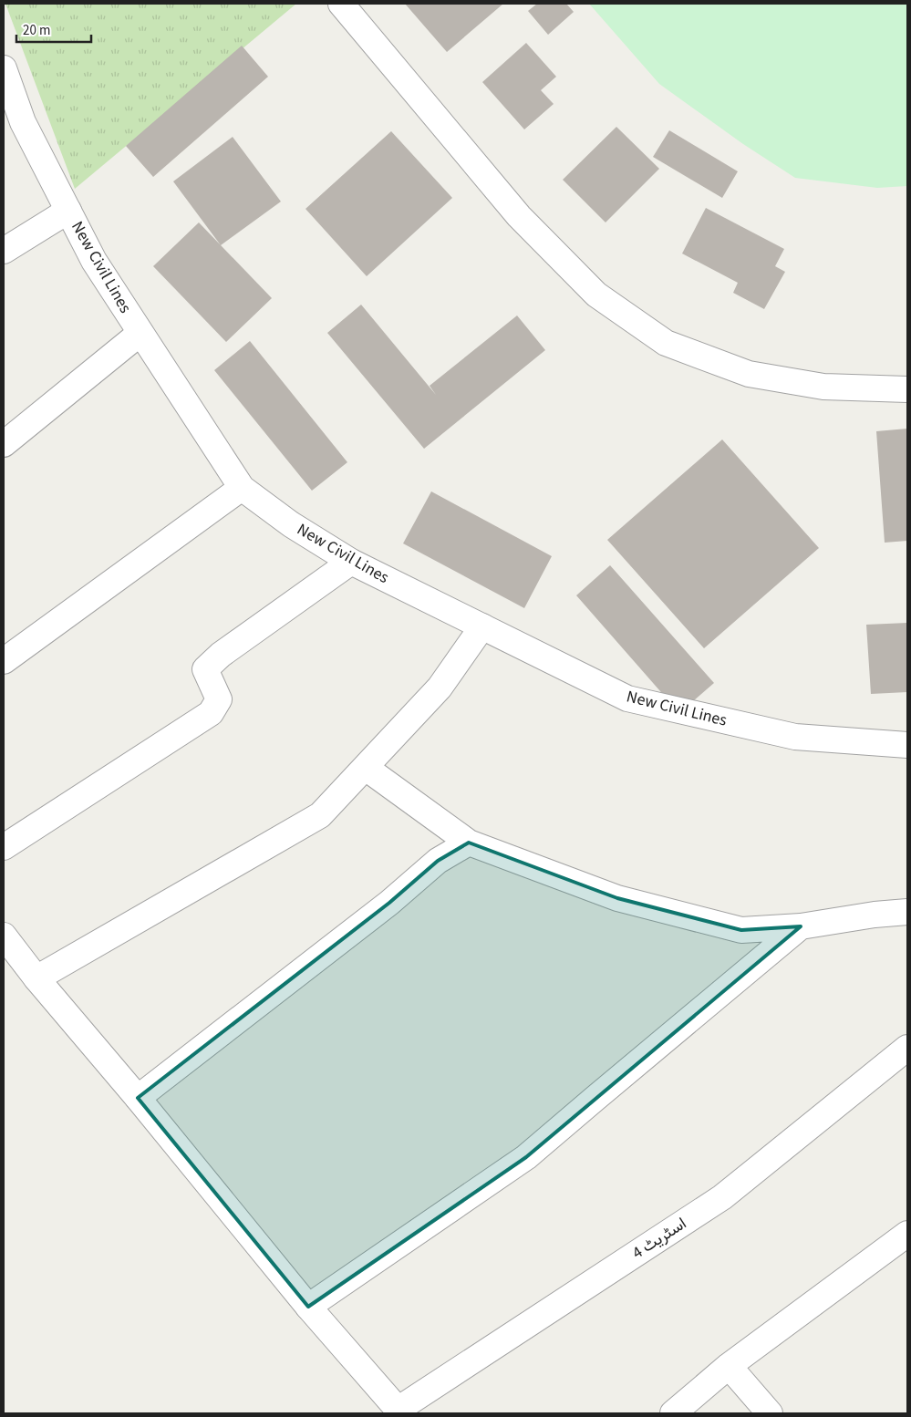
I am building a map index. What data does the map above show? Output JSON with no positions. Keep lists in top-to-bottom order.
{
  "streets": {
    "street": ["New Civil Lines", "اسٹریٹ 4"]
  },
  "scale_bar": "20 m"
}
